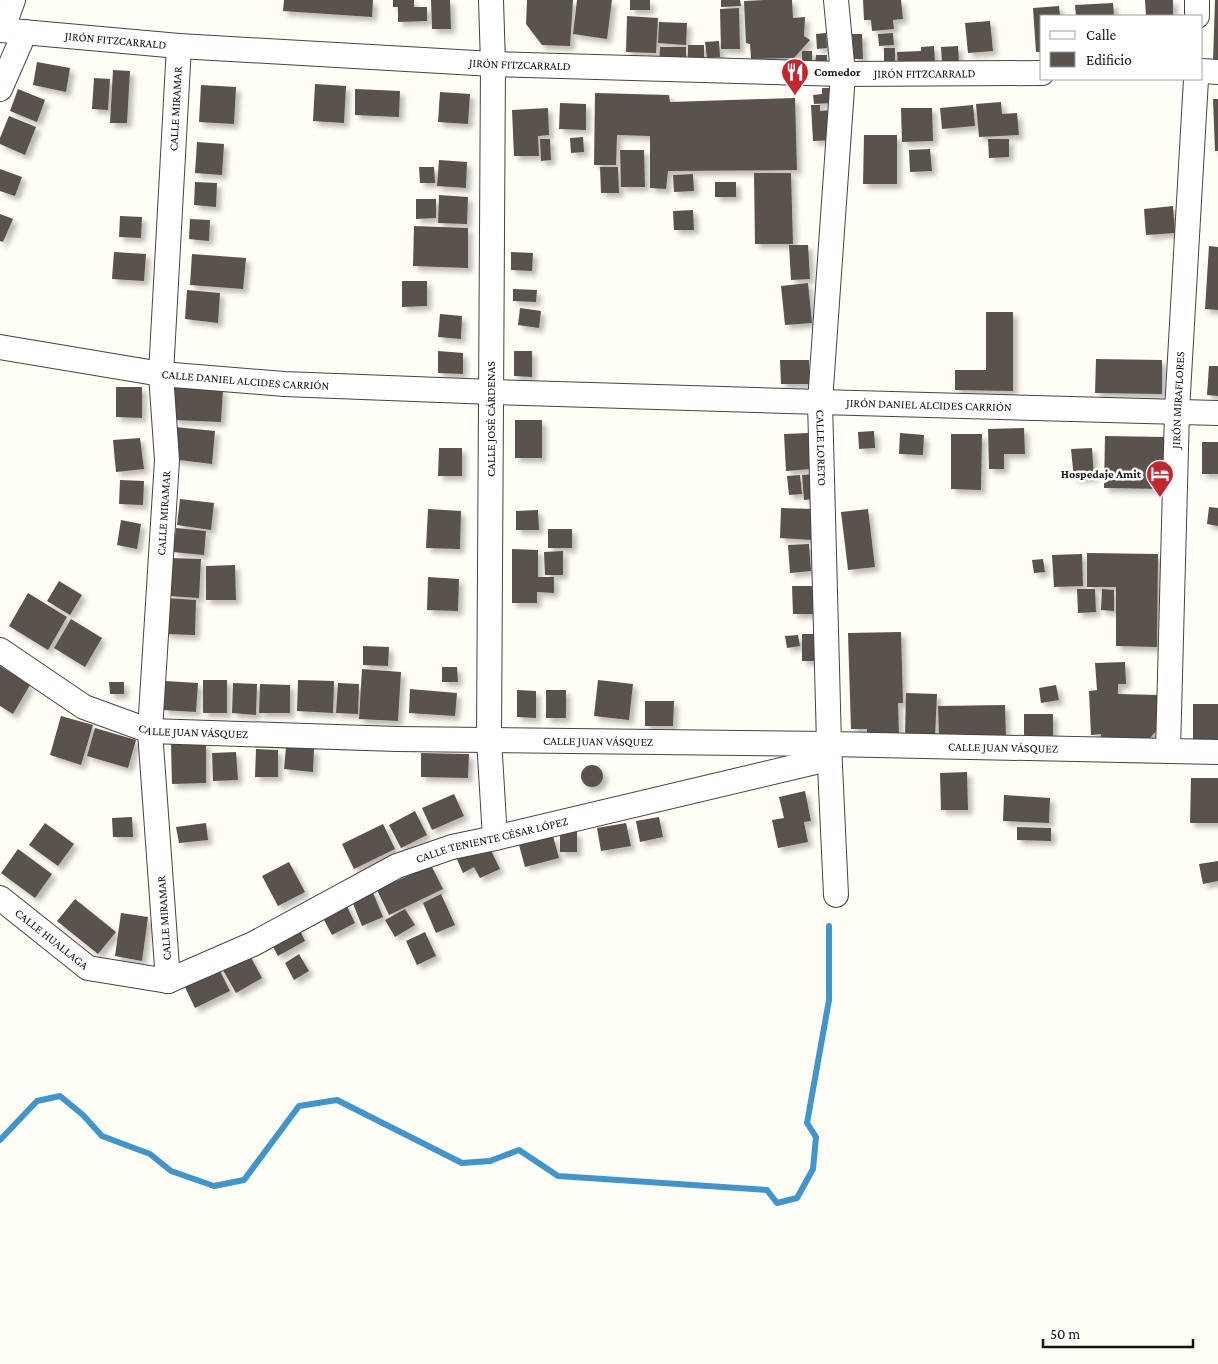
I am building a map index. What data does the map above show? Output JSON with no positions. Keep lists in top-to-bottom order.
{
  "streets": {
    "street": [
      "JIRÓN FITZCARRALD",
      "CALLE MIRAMAR",
      "CALLE DANIEL ALCIDES CARRIÓN",
      "JIRÓN MIRAFLORES",
      "JIRÓN DANIEL ALCIDES CARRIÓN",
      "CALLE JOSÉ CÁRDENAS",
      "CALLE LORETO",
      "CALLE JUAN VÁSQUEZ",
      "CALLE TENIENTE CÉSAR LÓPEZ",
      "CALLE HUALLAGA"
    ]
  },
  "crossings": [
    ["JIRÓN FITZCARRALD", "CALLE MIRAMAR"],
    ["JIRÓN FITZCARRALD", "CALLE JOSÉ CÁRDENAS"],
    ["JIRÓN FITZCARRALD", "CALLE LORETO"],
    ["CALLE MIRAMAR", "CALLE DANIEL ALCIDES CARRIÓN"],
    ["CALLE MIRAMAR", "CALLE JUAN VÁSQUEZ"],
    ["CALLE MIRAMAR", "CALLE TENIENTE CÉSAR LÓPEZ"],
    ["CALLE MIRAMAR", "CALLE HUALLAGA"],
    ["CALLE DANIEL ALCIDES CARRIÓN", "JIRÓN DANIEL ALCIDES CARRIÓN"],
    ["CALLE DANIEL ALCIDES CARRIÓN", "CALLE JOSÉ CÁRDENAS"],
    ["JIRÓN MIRAFLORES", "JIRÓN DANIEL ALCIDES CARRIÓN"],
    ["JIRÓN MIRAFLORES", "CALLE JUAN VÁSQUEZ"],
    ["JIRÓN DANIEL ALCIDES CARRIÓN", "CALLE JOSÉ CÁRDENAS"],
    ["JIRÓN DANIEL ALCIDES CARRIÓN", "CALLE LORETO"],
    ["CALLE JOSÉ CÁRDENAS", "CALLE JUAN VÁSQUEZ"],
    ["CALLE JOSÉ CÁRDENAS", "CALLE TENIENTE CÉSAR LÓPEZ"],
    ["CALLE LORETO", "CALLE JUAN VÁSQUEZ"],
    ["CALLE LORETO", "CALLE TENIENTE CÉSAR LÓPEZ"],
    ["CALLE JUAN VÁSQUEZ", "CALLE TENIENTE CÉSAR LÓPEZ"],
    ["CALLE TENIENTE CÉSAR LÓPEZ", "CALLE HUALLAGA"]
  ],
  "places": {
    "restaurant": ["Comedor"],
    "hotel": ["Hospedaje Amit"]
  },
  "legend": ["Calle", "Edificio"],
  "scale_bar": "50 m"
}
